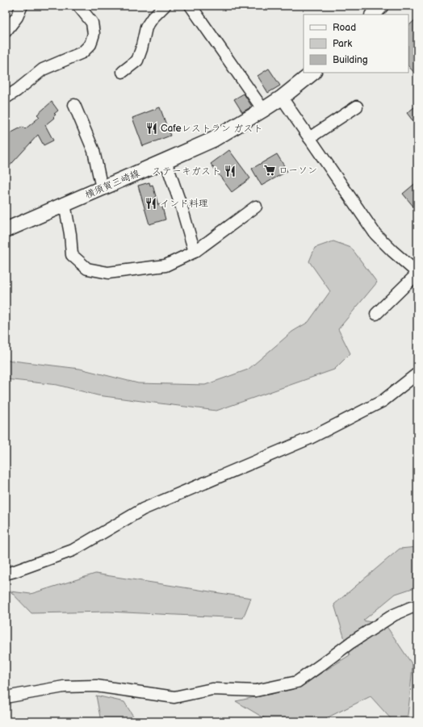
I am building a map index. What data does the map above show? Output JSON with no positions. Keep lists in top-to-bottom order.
{
  "streets": {
    "main road": ["横須賀三崎線"]
  },
  "places": {
    "restaurant": ["Cafeレストラン ガスト", "ステーキガスト", "インド料理"],
    "supermarket": ["ローソン"]
  },
  "legend": ["Road", "Park", "Building"]
}
